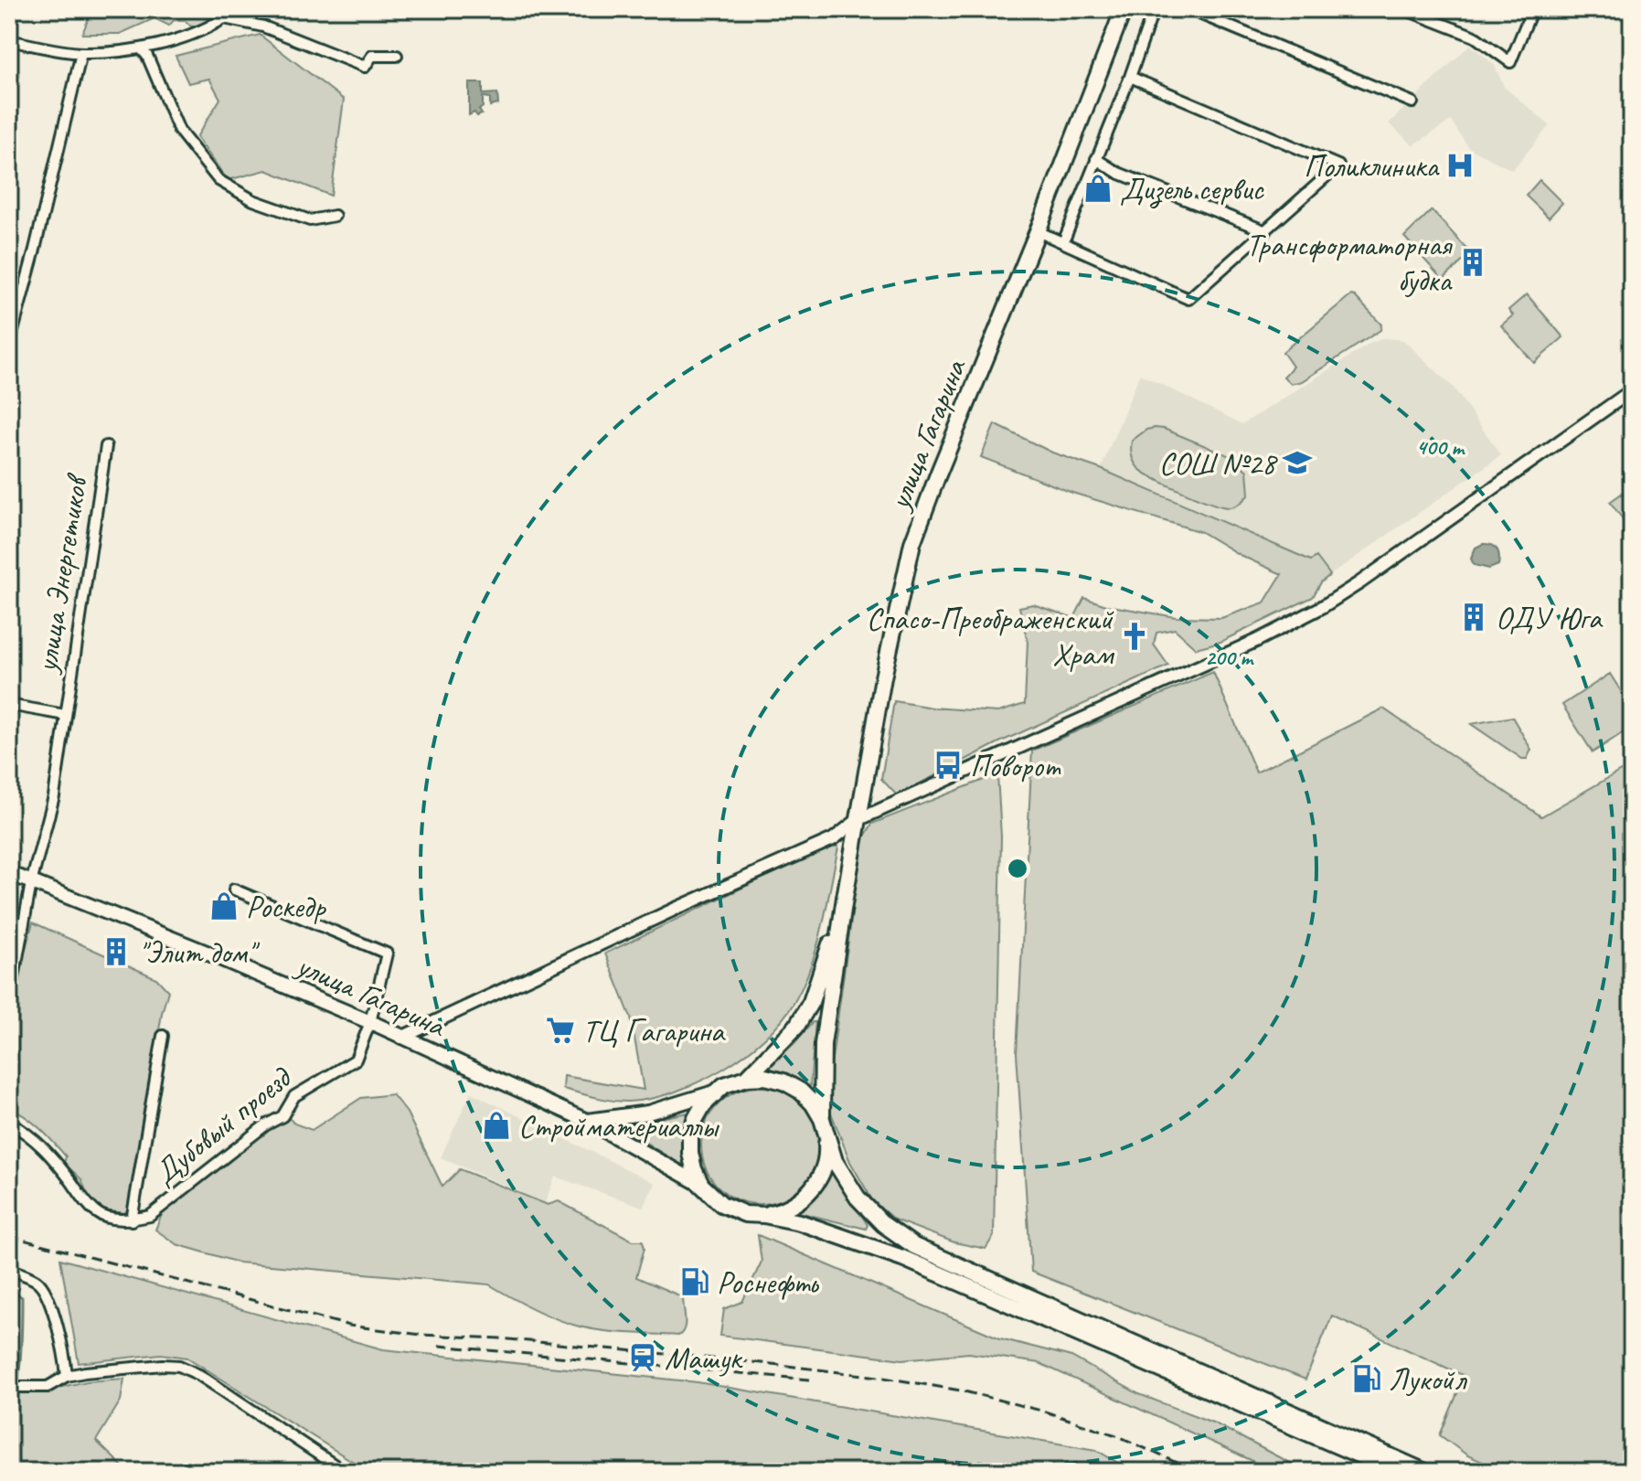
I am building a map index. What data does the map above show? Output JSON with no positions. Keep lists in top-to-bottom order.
{
  "streets": {
    "main road": ["улица Гагарина"],
    "street": ["улица Энергетиков", "Дубовый проезд"]
  },
  "crossings": [
    ["улица Гагарина", "улица Энергетиков"],
    ["улица Гагарина", "Дубовый проезд"]
  ],
  "places": {
    "hospital": ["Поликлиника"],
    "shop": ["Дизель сервис", "Роскедр", "Стройматериаллы"],
    "building": ["Трансформаторная будка", "ОДУ Юга", "\"Элит дом\""],
    "school or university": ["СОШ №28"],
    "church": ["Спасо-Преображенский Храм"],
    "bus stop": ["Поворот"],
    "supermarket": ["ТЦ Гагарина"],
    "fuel station": ["Роснефть", "Лукойл"],
    "station": ["Машук"]
  },
  "rings": ["400 m", "200 m"]
}
